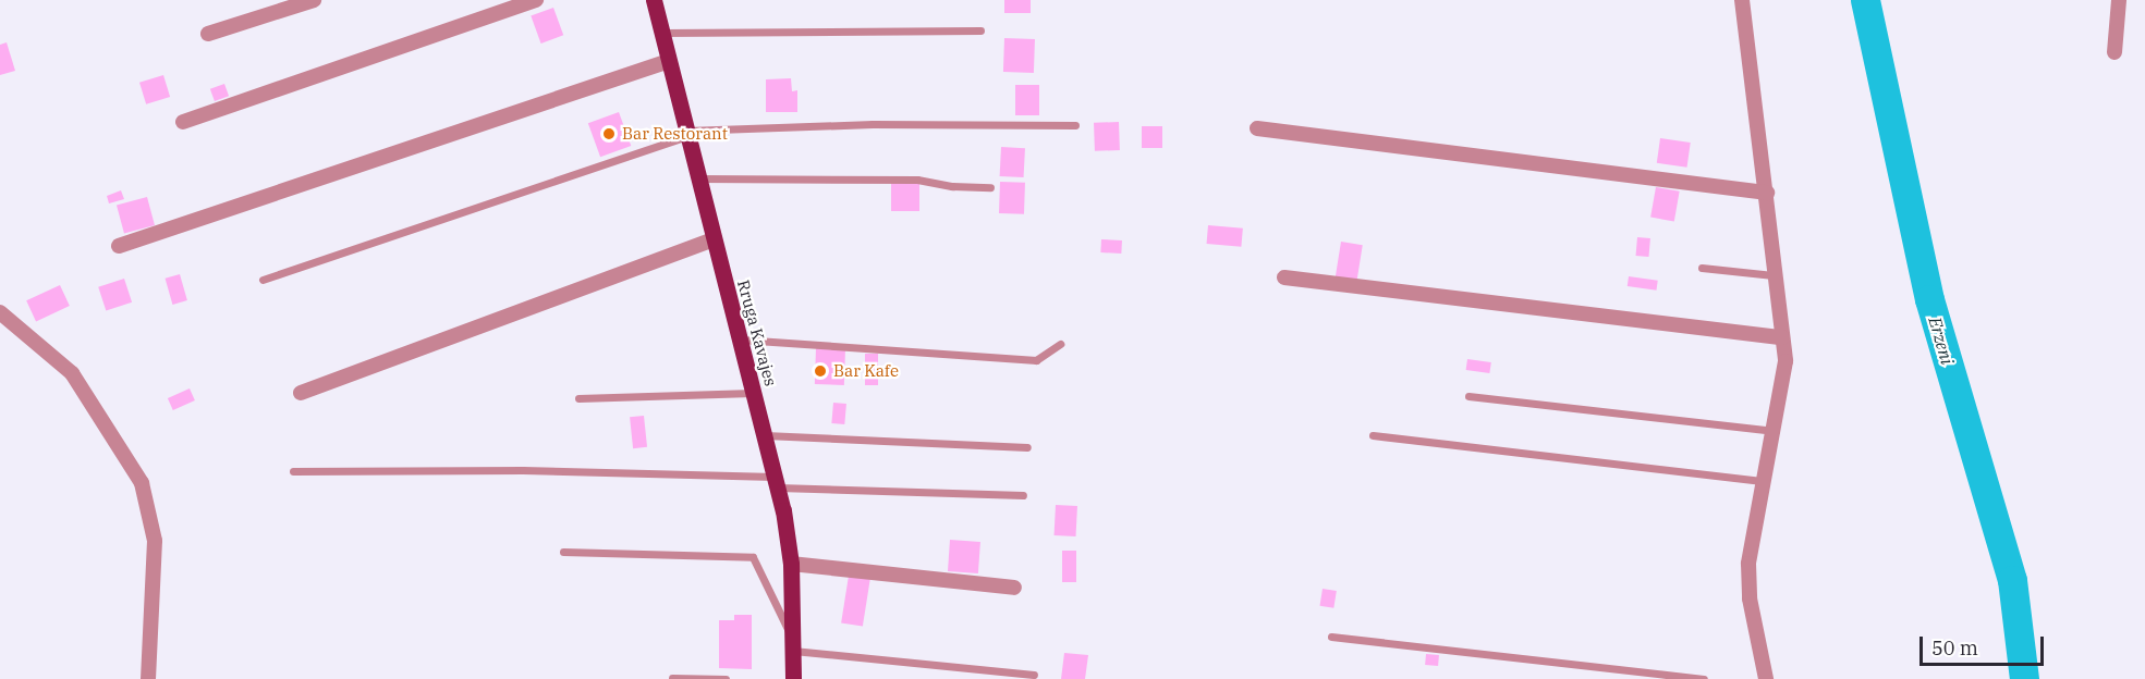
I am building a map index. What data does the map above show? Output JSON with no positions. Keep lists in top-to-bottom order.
{
  "streets": {
    "main road": ["Rruga Kavajes"]
  },
  "water": ["Erzeni"],
  "places": ["Bar Restorant", "Bar Kafe"],
  "scale_bar": "50 m"
}
